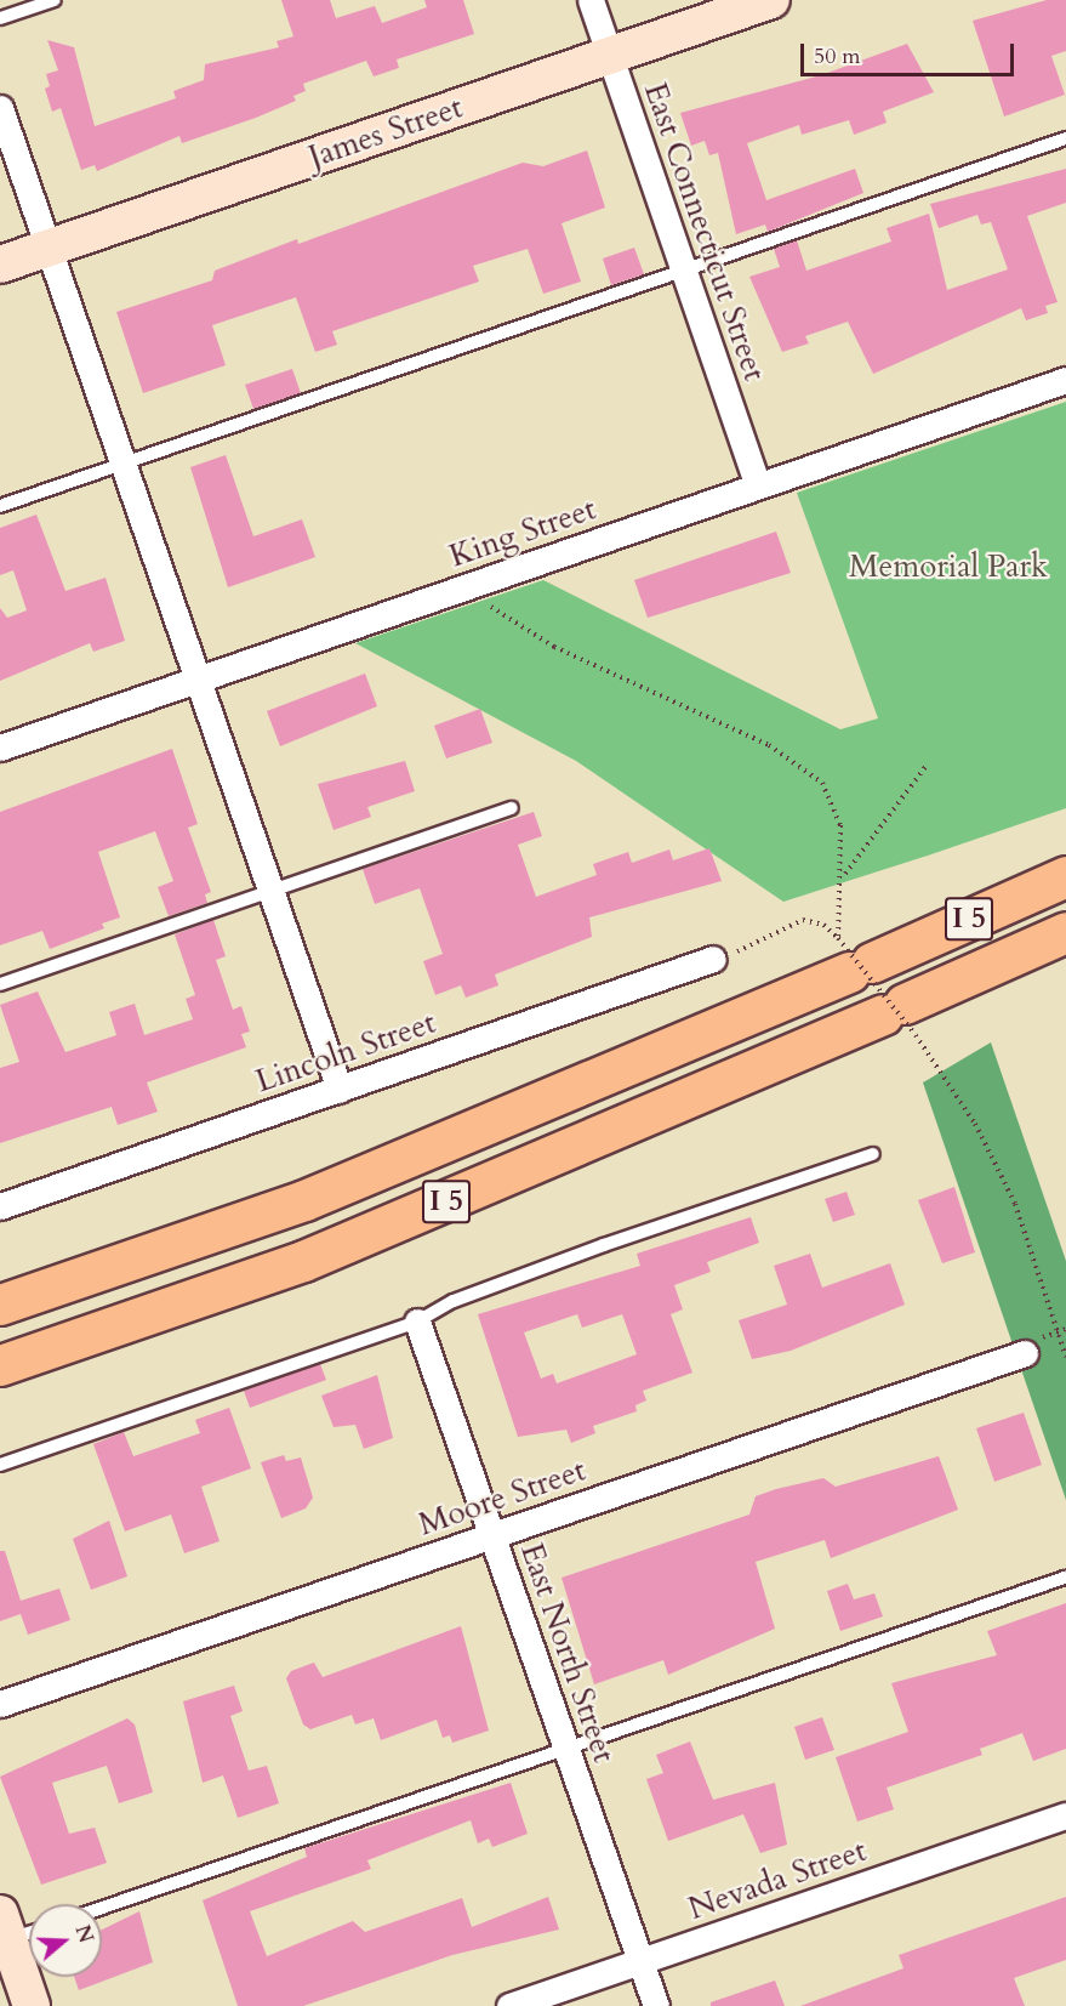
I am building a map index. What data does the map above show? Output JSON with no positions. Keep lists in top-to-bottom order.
{
  "streets": {
    "highway": ["I 5"],
    "main road": ["James Street"],
    "street": [
      "East Connecticut Street",
      "King Street",
      "Lincoln Street",
      "Moore Street",
      "East North Street",
      "Nevada Street"
    ]
  },
  "crossings": [
    ["James Street", "East Connecticut Street"],
    ["East Connecticut Street", "King Street"],
    ["Moore Street", "East North Street"],
    ["East North Street", "Nevada Street"]
  ],
  "parks": ["Memorial Park"],
  "scale_bar": "50 m",
  "north": "right"
}
